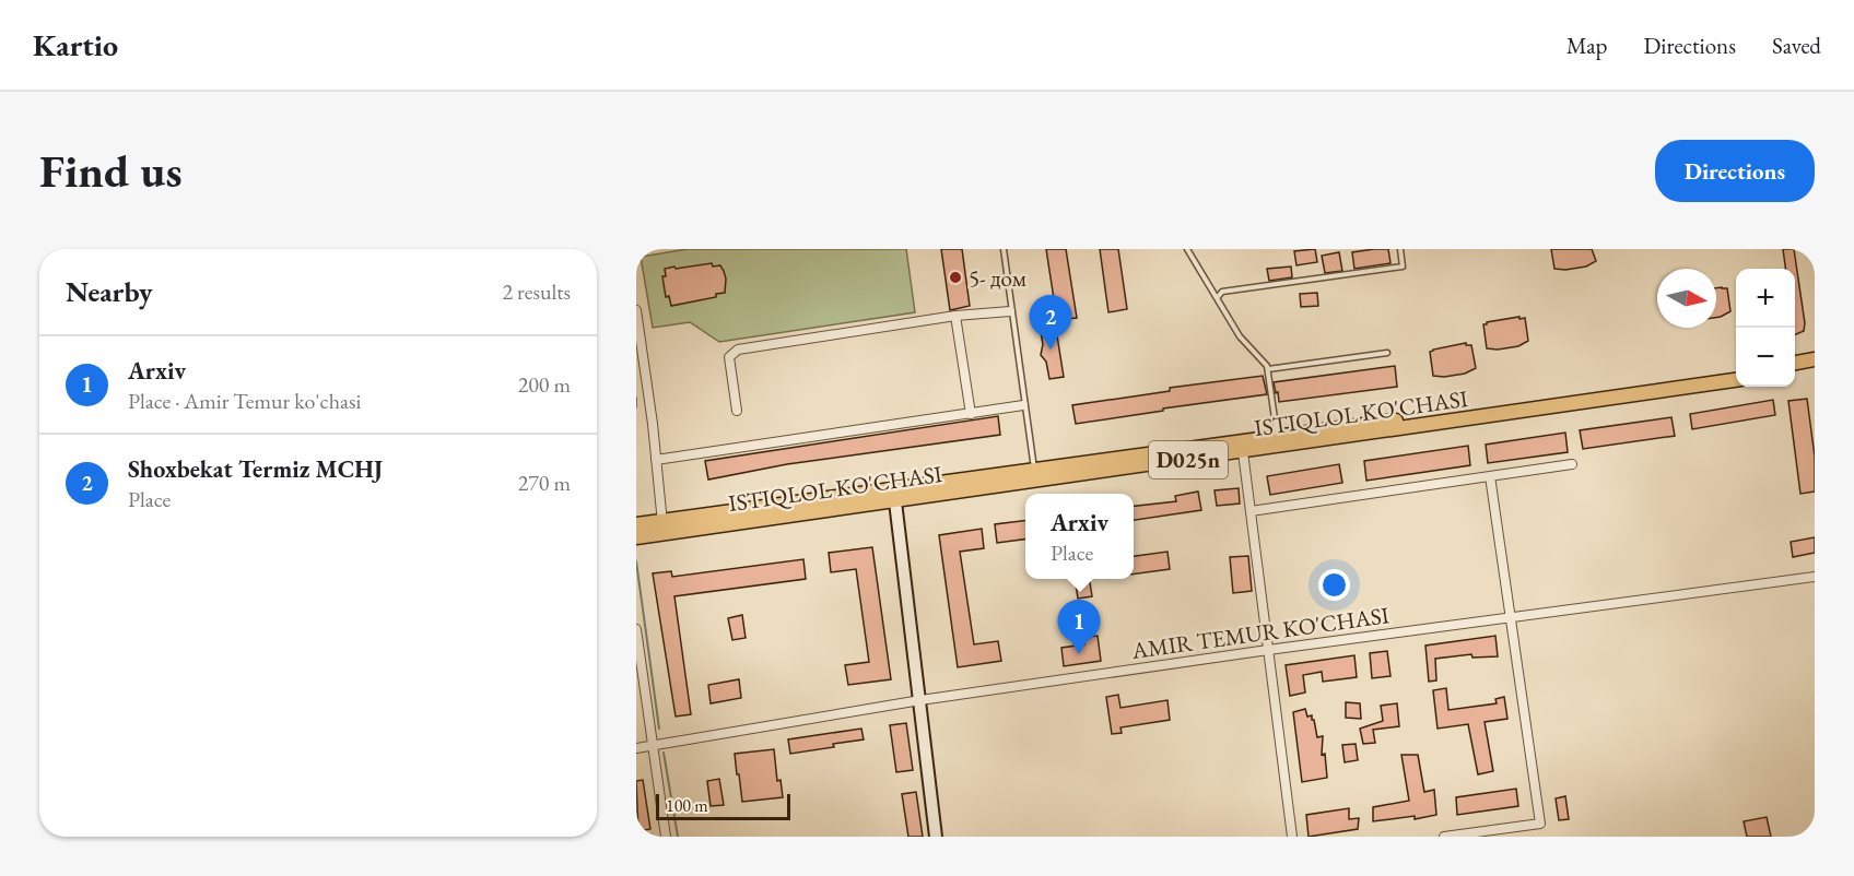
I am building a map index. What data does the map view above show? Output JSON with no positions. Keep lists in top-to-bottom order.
{
  "streets": {
    "main road": ["ISTIQLOL KO'CHASI", "D025n"],
    "street": ["AMIR TEMUR KO'CHASI"]
  },
  "places": ["5- дом"],
  "scale_bar": "100 m",
  "north": "right",
  "page": {
    "header": "Kartio",
    "nav": ["Map", "Directions", "Saved"],
    "buttons": "Directions",
    "title": "Find us",
    "heading": ["Nearby", "2 results"],
    "map_buttons": ["+", "−"],
    "pins": ["2", "1"],
    "list": [
      {
        "mark": "1",
        "name": "Arxiv",
        "note": "Place · Amir Temur ko'chasi",
        "value": "200 m"
      },
      {
        "mark": "2",
        "name": "Shoxbekat Termiz MCHJ",
        "note": "Place",
        "value": "270 m"
      }
    ],
    "popup": ["Arxiv", "Place"],
    "scale": "100 m"
  }
}
